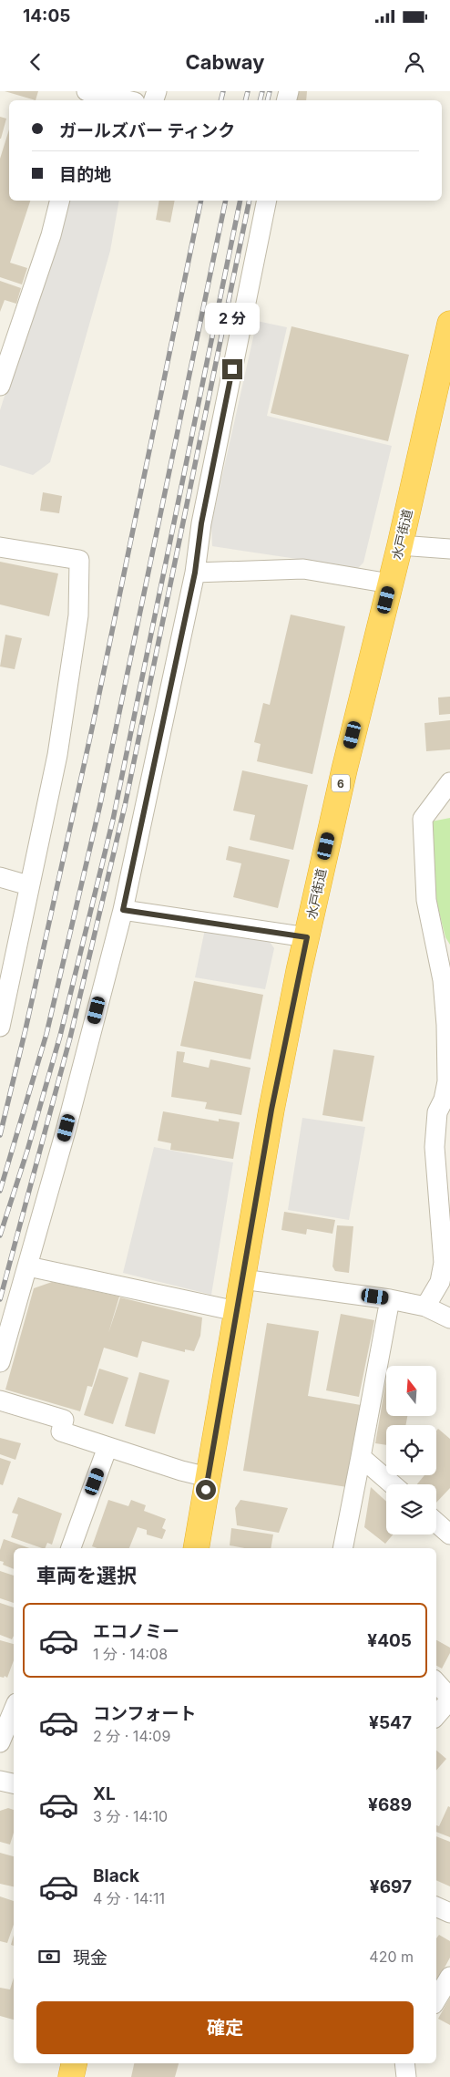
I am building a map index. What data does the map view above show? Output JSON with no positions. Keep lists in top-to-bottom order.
{
  "streets": {
    "highway": ["水戸街道", "6"]
  },
  "north": "top",
  "page": {
    "status": "14:05",
    "header": "Cabway",
    "banner": ["ガールズバー ティンク", "目的地"],
    "bubble": "2 分",
    "heading": "車両を選択",
    "list": [
      {
        "name": "エコノミー",
        "note": "1 分 · 14:08",
        "value": "¥405"
      },
      {
        "name": "コンフォート",
        "note": "2 分 · 14:09",
        "value": "¥547"
      },
      {
        "name": "XL",
        "note": "3 分 · 14:10",
        "value": "¥689"
      },
      {
        "name": "Black",
        "note": "4 分 · 14:11",
        "value": "¥697"
      }
    ],
    "pay": ["現金", "420 m"],
    "buttons": "確定"
  }
}
